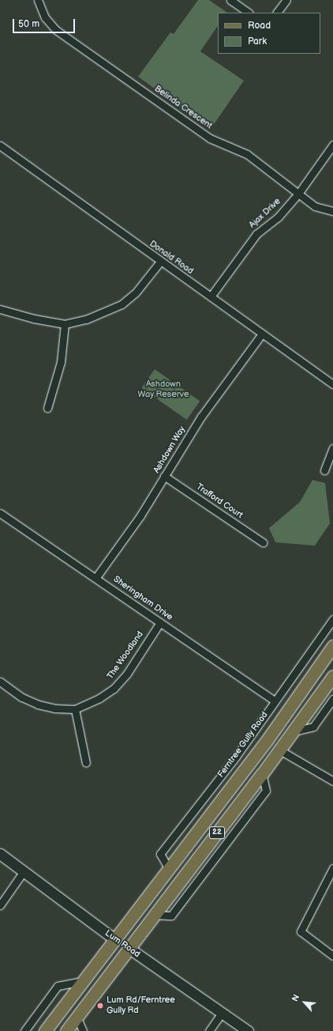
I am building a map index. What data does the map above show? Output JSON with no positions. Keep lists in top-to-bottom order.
{
  "streets": {
    "main road": ["Ferntree Gully Road", "22", "Lum Road"],
    "street": [
      "Belinda Crescent",
      "Ajax Drive",
      "Donald Road",
      "Ashdown Way",
      "Trafford Court",
      "Sheringham Drive",
      "The Woodland"
    ]
  },
  "crossings": [
    ["Belinda Crescent", "Ajax Drive"],
    ["Ajax Drive", "Donald Road"],
    ["Donald Road", "Ashdown Way"],
    ["Ashdown Way", "Trafford Court"],
    ["Ashdown Way", "Sheringham Drive"],
    ["Sheringham Drive", "The Woodland"],
    ["Sheringham Drive", "Ferntree Gully Road"],
    ["Ferntree Gully Road", "Lum Road"],
    ["22", "Lum Road"]
  ],
  "parks": ["Ashdown Way Reserve"],
  "places": ["Lum Rd/Ferntree Gully Rd"],
  "legend": ["Road", "Park"],
  "scale_bar": "50 m",
  "north": "top left"
}
